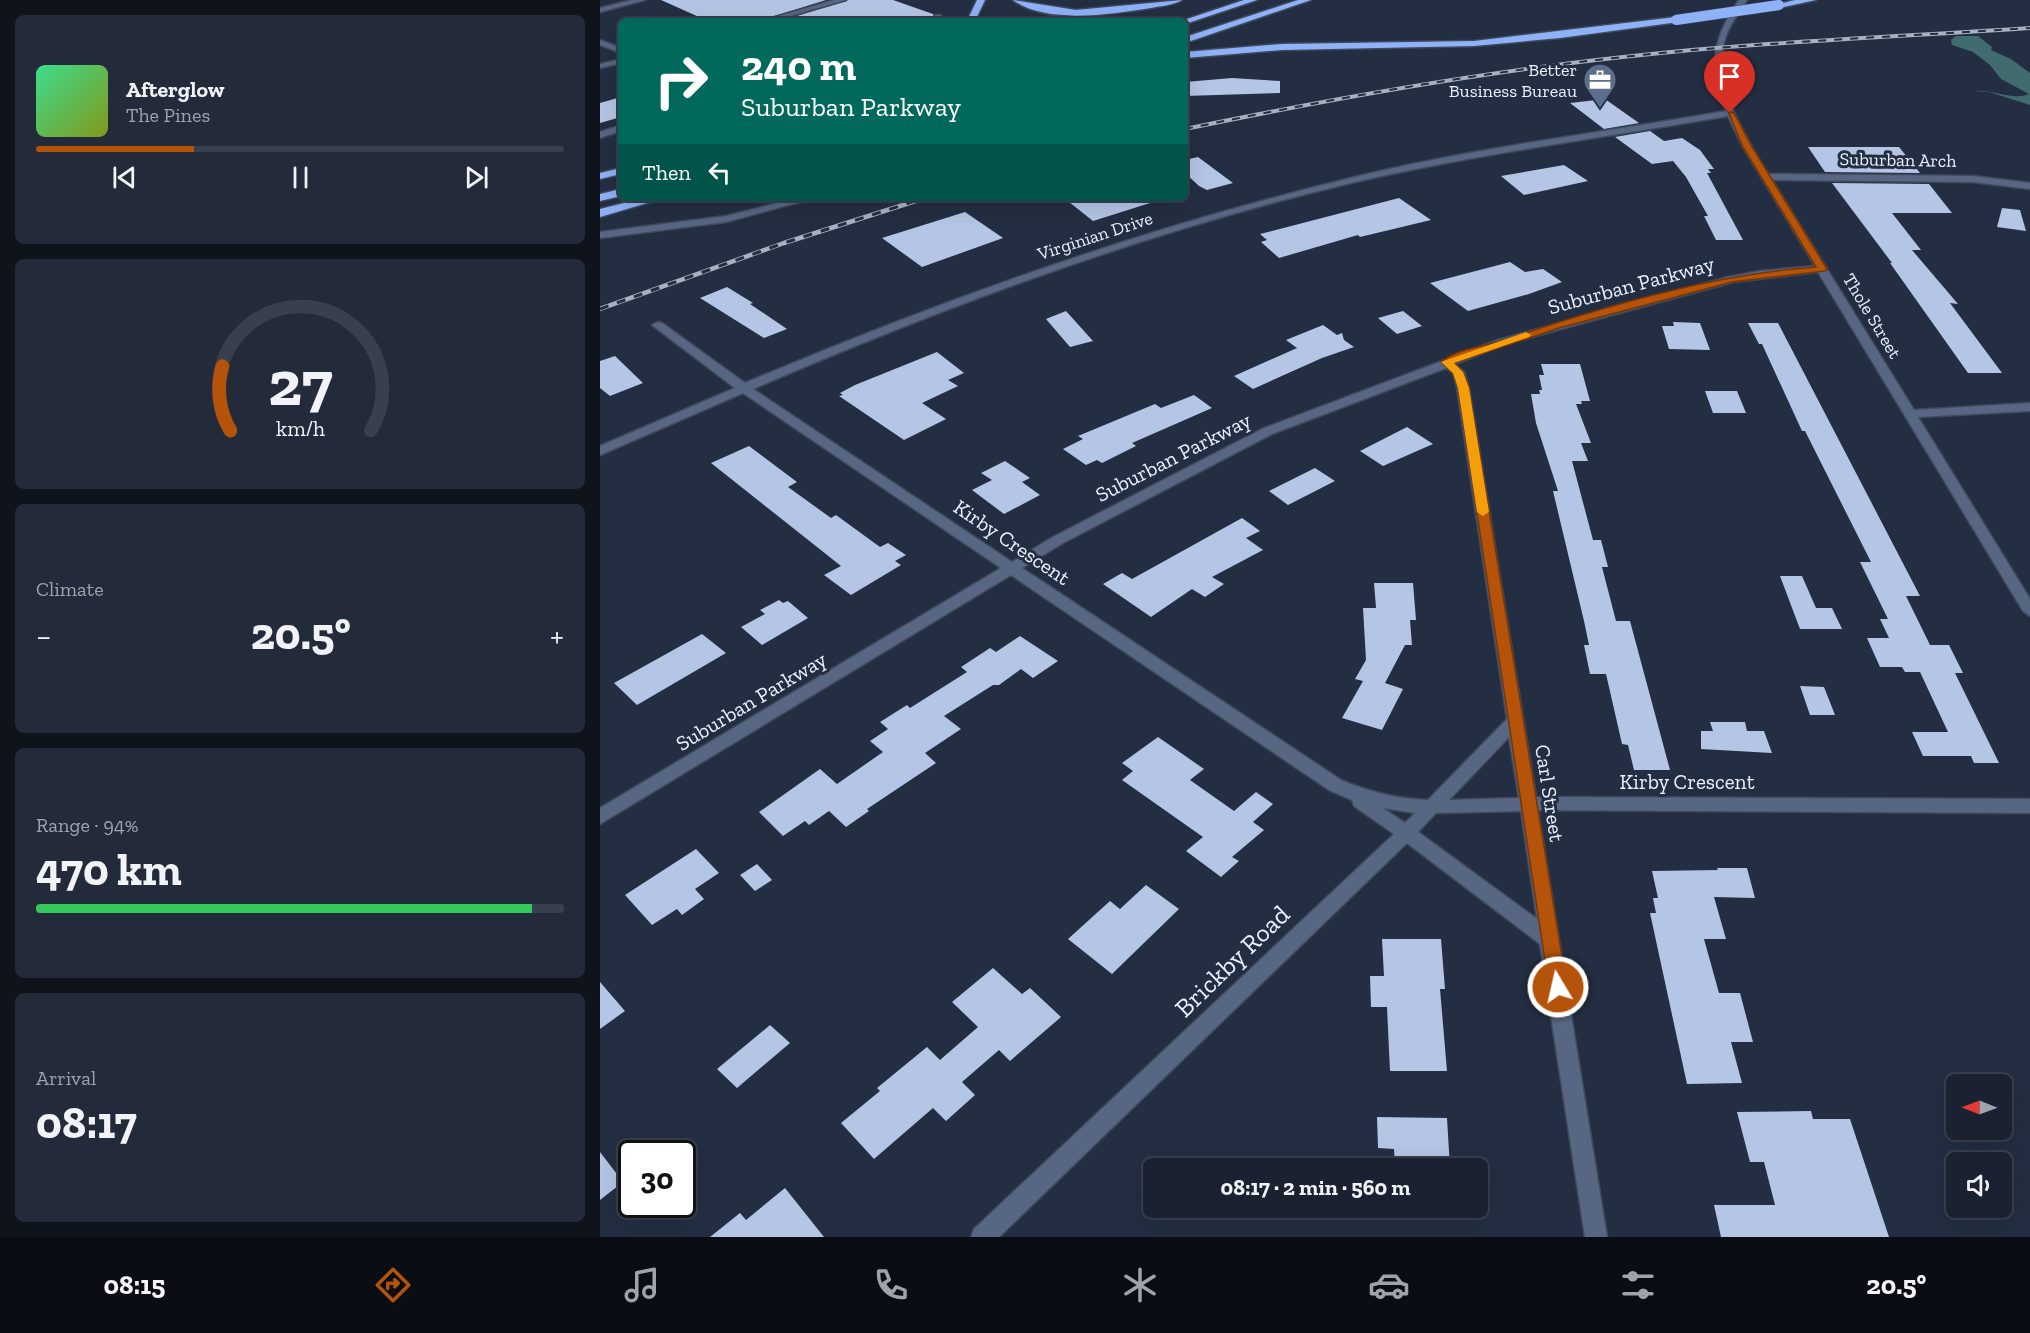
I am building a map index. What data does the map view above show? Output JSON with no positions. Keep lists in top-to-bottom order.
{
  "streets": {
    "street": [
      "Suburban Arch",
      "Virginian Drive",
      "Suburban Parkway",
      "Thole Street",
      "Kirby Crescent",
      "Carl Street",
      "Brickby Road"
    ]
  },
  "crossings": [
    ["Suburban Arch", "Thole Street"],
    ["Virginian Drive", "Thole Street"],
    ["Virginian Drive", "Kirby Crescent"],
    ["Suburban Parkway", "Thole Street"],
    ["Suburban Parkway", "Kirby Crescent"],
    ["Suburban Parkway", "Carl Street"],
    ["Kirby Crescent", "Carl Street"],
    ["Kirby Crescent", "Brickby Road"],
    ["Carl Street", "Brickby Road"]
  ],
  "places": {
    "office": ["Better Business Bureau"]
  },
  "north": "left",
  "page": {
    "turn": ["240 m", "Suburban Parkway"],
    "song": ["Afterglow", "The Pines"],
    "then": "Then",
    "tile": [
      "Climate",
      ["Range · 94%", "470 km"],
      ["Arrival", "08:17"]
    ],
    "heat": ["−", "20.5°", "+"],
    "limit": "30",
    "trip": "08:17 · 2 min · 560 m",
    "tabs": ["08:15", "20.5°"],
    "gauge": ["27", "km/h"]
  }
}
